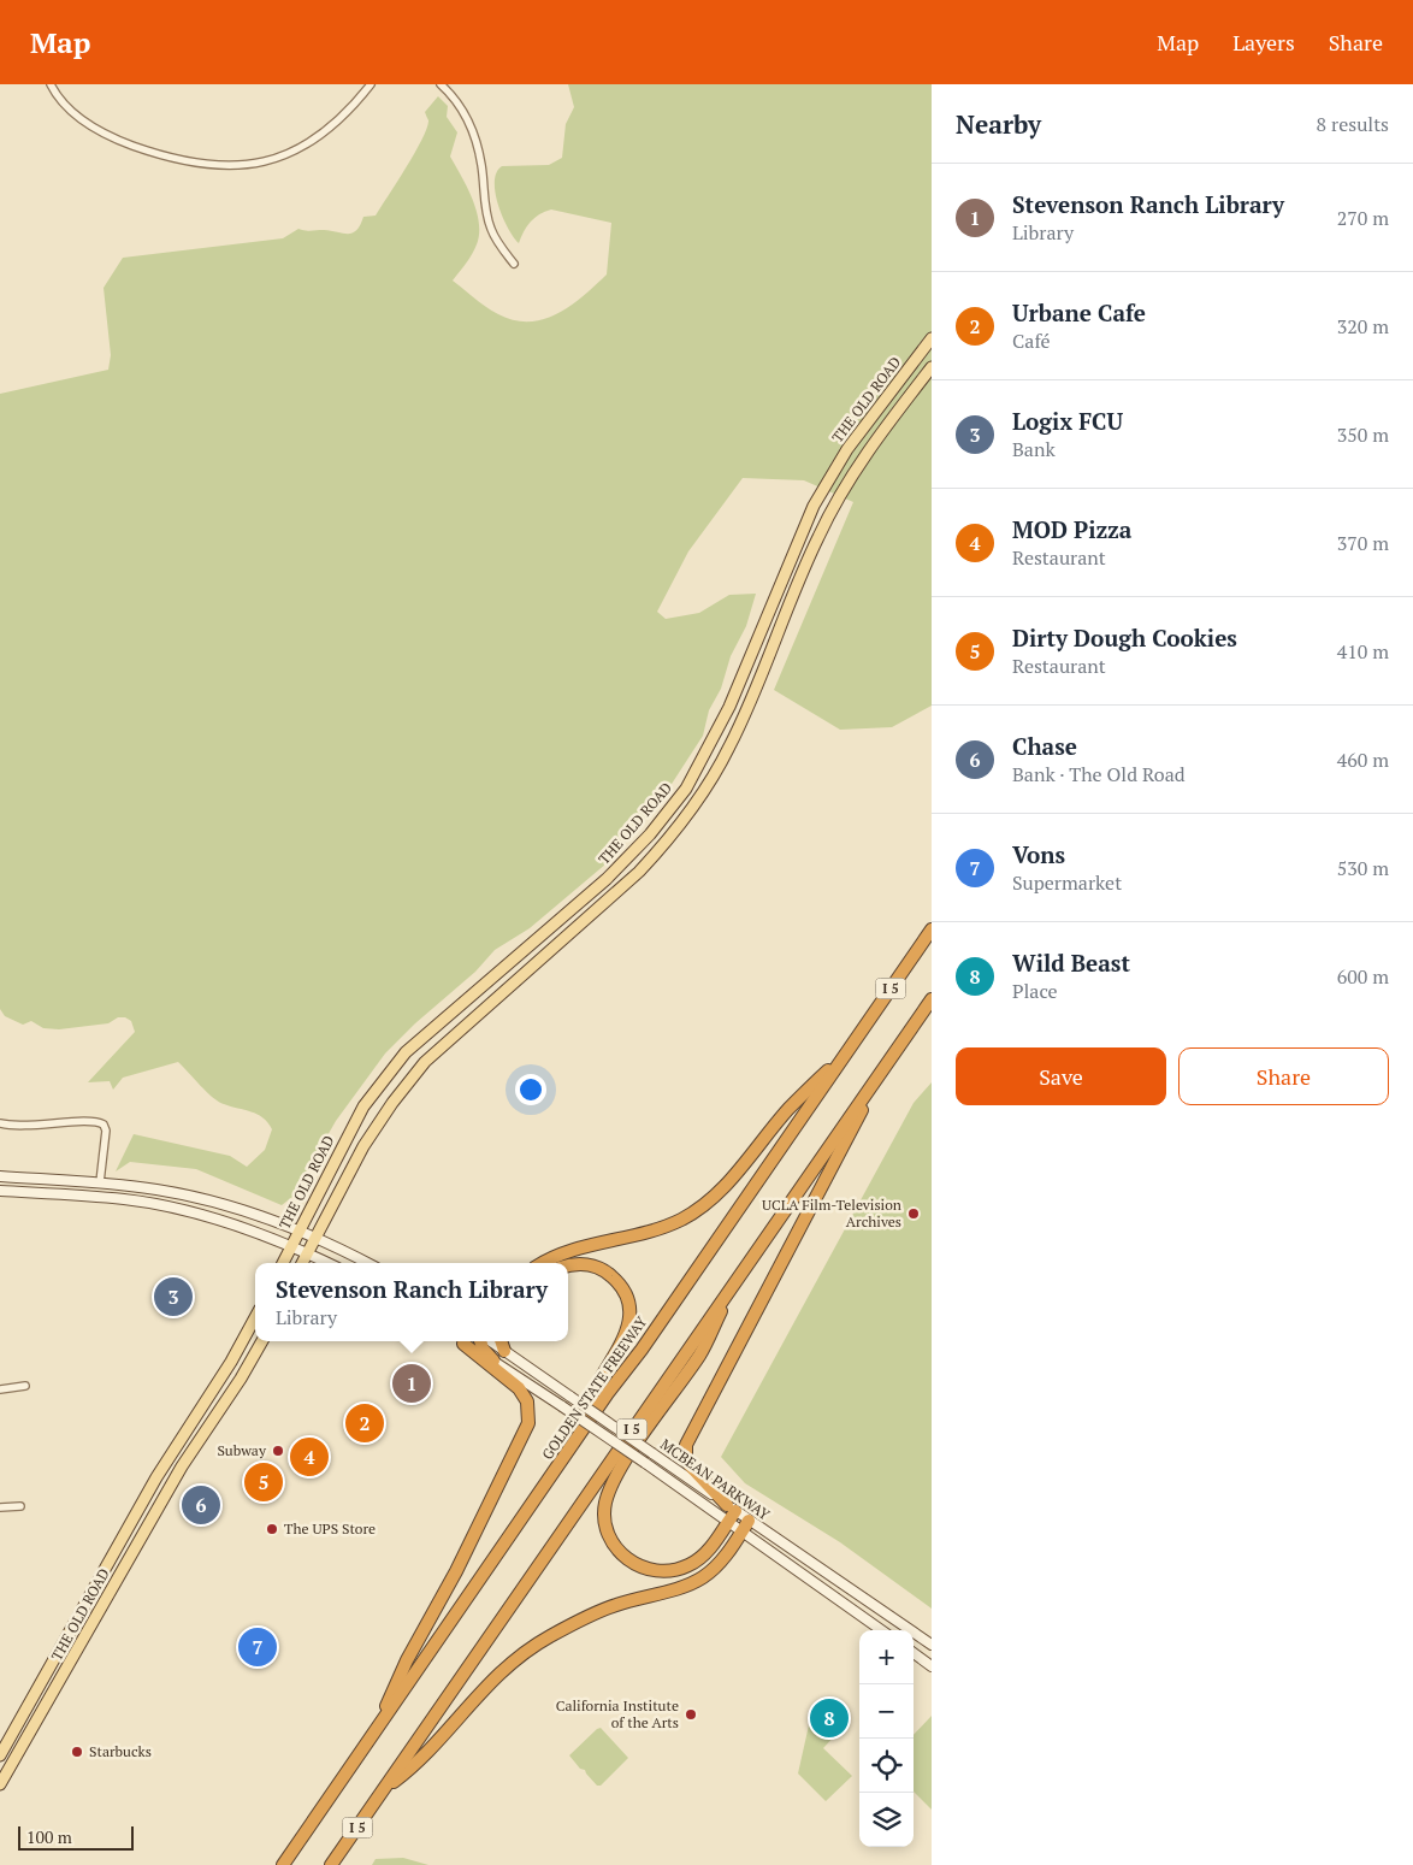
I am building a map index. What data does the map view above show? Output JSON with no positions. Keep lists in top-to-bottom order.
{
  "streets": {
    "highway": ["I 5", "GOLDEN STATE FREEWAY"],
    "main road": ["THE OLD ROAD", "MCBEAN PARKWAY"]
  },
  "places": [
    "UCLA Film-Television Archives",
    "Subway",
    "The UPS Store",
    "California Institute of the Arts",
    "Starbucks"
  ],
  "scale_bar": "100 m",
  "page": {
    "header": "Map",
    "nav": ["Map", "Layers", "Share"],
    "heading": ["Nearby", "8 results"],
    "list": [
      {
        "mark": "1",
        "name": "Stevenson Ranch Library",
        "note": "Library",
        "value": "270 m"
      },
      {
        "mark": "2",
        "name": "Urbane Cafe",
        "note": "Café",
        "value": "320 m"
      },
      {
        "mark": "3",
        "name": "Logix FCU",
        "note": "Bank",
        "value": "350 m"
      },
      {
        "mark": "4",
        "name": "MOD Pizza",
        "note": "Restaurant",
        "value": "370 m"
      },
      {
        "mark": "5",
        "name": "Dirty Dough Cookies",
        "note": "Restaurant",
        "value": "410 m"
      },
      {
        "mark": "6",
        "name": "Chase",
        "note": "Bank · The Old Road",
        "value": "460 m"
      },
      {
        "mark": "7",
        "name": "Vons",
        "note": "Supermarket",
        "value": "530 m"
      },
      {
        "mark": "8",
        "name": "Wild Beast",
        "note": "Place",
        "value": "600 m"
      }
    ],
    "buttons": ["Save", "Share"],
    "popup": ["Stevenson Ranch Library", "Library"],
    "pins": [
      "3",
      "1",
      "2",
      "4",
      "5",
      "6",
      "7",
      "8"
    ],
    "map_buttons": ["+", "−"],
    "scale": "100 m"
  }
}
